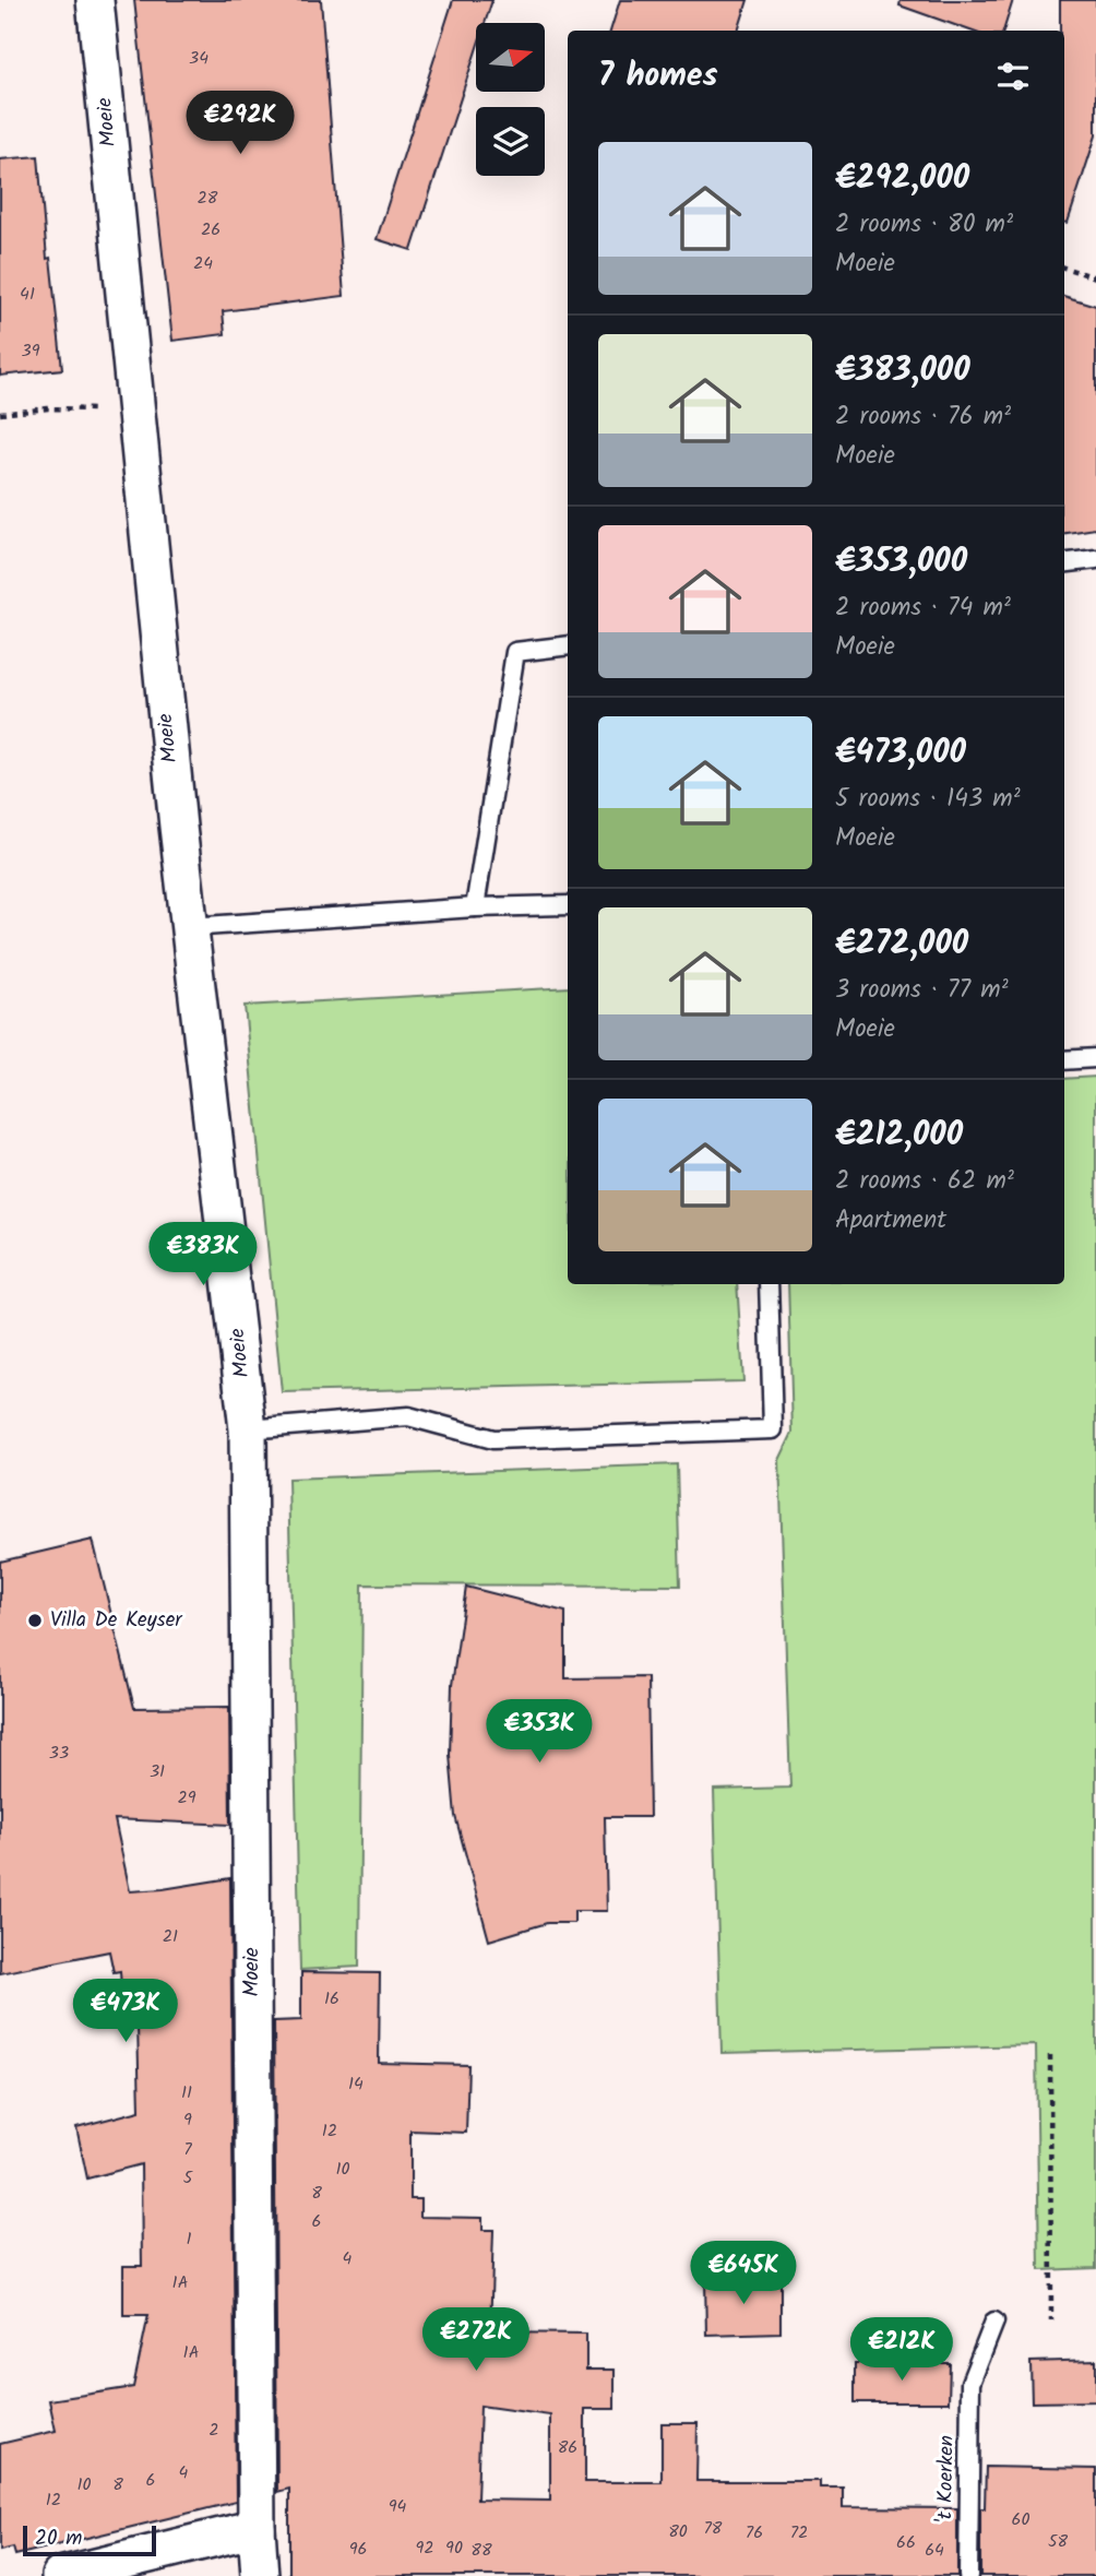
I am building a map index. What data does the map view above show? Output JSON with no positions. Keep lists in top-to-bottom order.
{
  "streets": {
    "street": ["Moeie"],
    "lane": ["'t Koerken"]
  },
  "places": ["Villa De Keyser"],
  "house_numbers": [
    "34",
    "28",
    "26",
    "24",
    "41",
    "39",
    "33",
    "31",
    "29",
    "21",
    "16",
    "14",
    "11",
    "9",
    "12",
    "7",
    "10",
    "5",
    "8",
    "6",
    "1",
    "4",
    "1A",
    "1A",
    "2",
    "86",
    "4",
    "6",
    "10",
    "8",
    "12",
    "94",
    "60",
    "78",
    "80",
    "76",
    "72",
    "58",
    "66",
    "92",
    "90",
    "96",
    "88",
    "64"
  ],
  "scale_bar": "20 m",
  "north": "right",
  "page": {
    "heading": "7 homes",
    "price": [
      "€292K",
      "€383K",
      "€353K",
      "€473K",
      "€645K",
      "€272K",
      "€212K"
    ],
    "list": [
      {
        "name": "€292,000",
        "note": "2 rooms · 80 m² · Moeie"
      },
      {
        "name": "€383,000",
        "note": "2 rooms · 76 m² · Moeie"
      },
      {
        "name": "€353,000",
        "note": "2 rooms · 74 m² · Moeie"
      },
      {
        "name": "€473,000",
        "note": "5 rooms · 143 m² · Moeie"
      },
      {
        "name": "€272,000",
        "note": "3 rooms · 77 m² · Moeie"
      },
      {
        "name": "€212,000",
        "note": "2 rooms · 62 m² · Apartment"
      }
    ],
    "scale": "20 m"
  }
}
